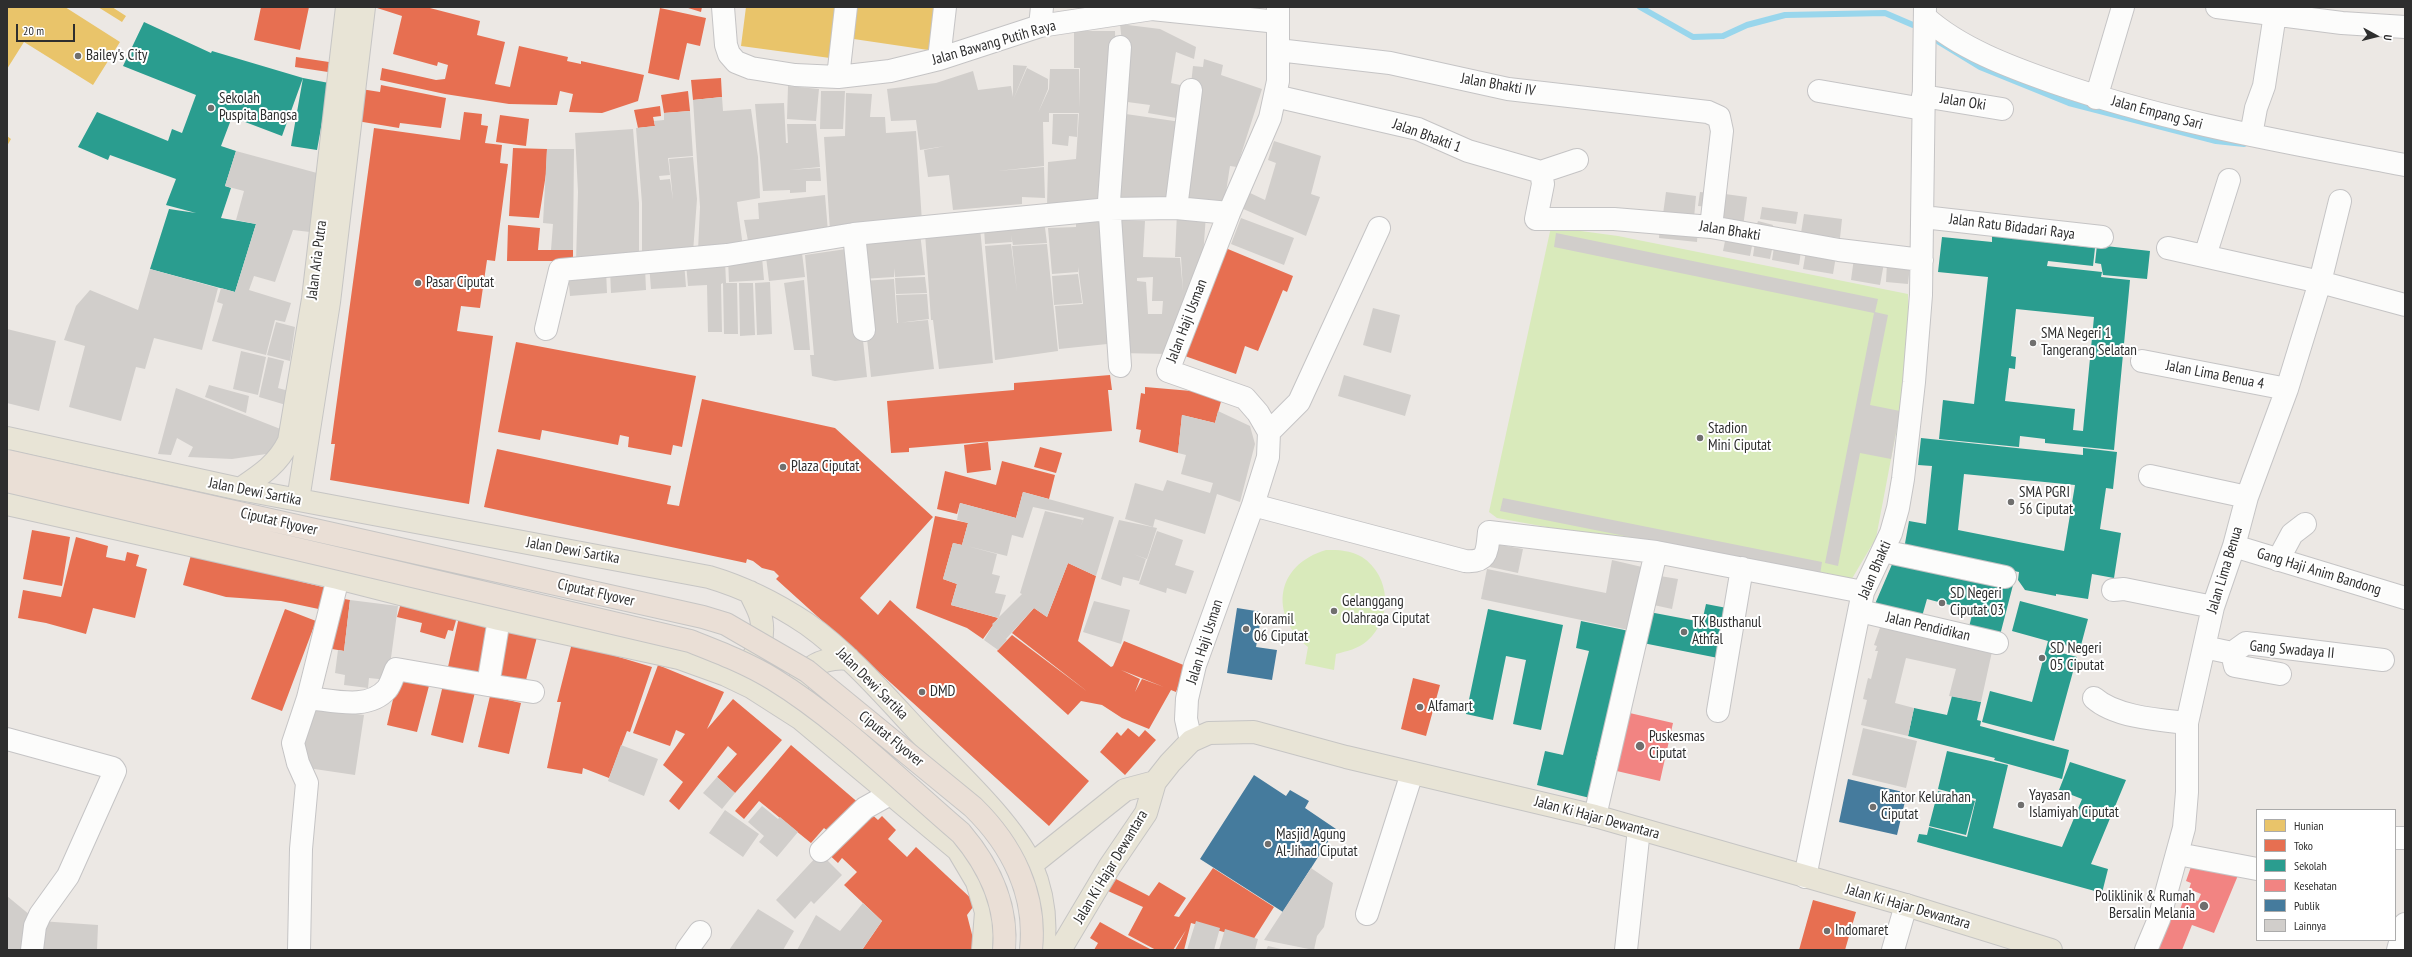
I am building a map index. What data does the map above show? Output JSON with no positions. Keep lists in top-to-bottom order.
{
  "streets": {
    "highway": ["Ciputat Flyover"],
    "main road": ["Jalan Aria Putra", "Jalan Dewi Sartika", "Jalan Ki Hajar Dewantara"],
    "street": [
      "Jalan Bawang Putih Raya",
      "Jalan Bhakti IV",
      "Jalan Oki",
      "Jalan Empang Sari",
      "Jalan Bhakti 1",
      "Jalan Ratu Bidadari Raya",
      "Jalan Bhakti",
      "Jalan Haji Usman",
      "Jalan Lima Benua 4",
      "Jalan Lima Benua",
      "Gang Haji Anim Bandong",
      "Jalan Pendidikan",
      "Gang Swadaya II"
    ]
  },
  "crossings": [
    ["Jalan Bawang Putih Raya", "Jalan Haji Usman"],
    ["Jalan Bhakti IV", "Jalan Bhakti"],
    ["Jalan Bhakti IV", "Jalan Haji Usman"],
    ["Jalan Oki", "Jalan Bhakti"],
    ["Jalan Empang Sari", "Jalan Bhakti"],
    ["Jalan Bhakti 1", "Jalan Bhakti"],
    ["Jalan Bhakti 1", "Jalan Haji Usman"],
    ["Jalan Ratu Bidadari Raya", "Jalan Bhakti"],
    ["Jalan Bhakti", "Jalan Pendidikan"],
    ["Jalan Bhakti", "Jalan Ki Hajar Dewantara"],
    ["Jalan Aria Putra", "Jalan Dewi Sartika"],
    ["Jalan Haji Usman", "Jalan Pendidikan"],
    ["Jalan Haji Usman", "Jalan Ki Hajar Dewantara"],
    ["Jalan Lima Benua 4", "Jalan Lima Benua"],
    ["Jalan Dewi Sartika", "Jalan Ki Hajar Dewantara"],
    ["Jalan Lima Benua", "Gang Haji Anim Bandong"],
    ["Jalan Lima Benua", "Gang Swadaya II"]
  ],
  "places": [
    "Bailey's City",
    "Sekolah Puspita Bangsa",
    "Pasar Ciputat",
    "SMA Negeri 1 Tangerang Selatan",
    "Stadion Mini Ciputat",
    "Plaza Ciputat",
    "SMA PGRI 56 Ciputat",
    "SD Negeri Ciputat 03",
    "Gelanggang Olahraga Ciputat",
    "Koramil 06 Ciputat",
    "TK Busthanul Athfal",
    "SD Negeri 05 Ciputat",
    "DMD",
    "Alfamart",
    "Puskesmas Ciputat",
    "Yayasan Islamiyah Ciputat",
    "Kantor Kelurahan Ciputat",
    "Masjid Agung Al-Jihad Ciputat",
    "Poliklinik & Rumah Bersalin Melania",
    "Indomaret"
  ],
  "legend": [
    "Hunian",
    "Toko",
    "Sekolah",
    "Kesehatan",
    "Publik",
    "Lainnya"
  ],
  "scale_bar": "20 m",
  "north": "right"
}
